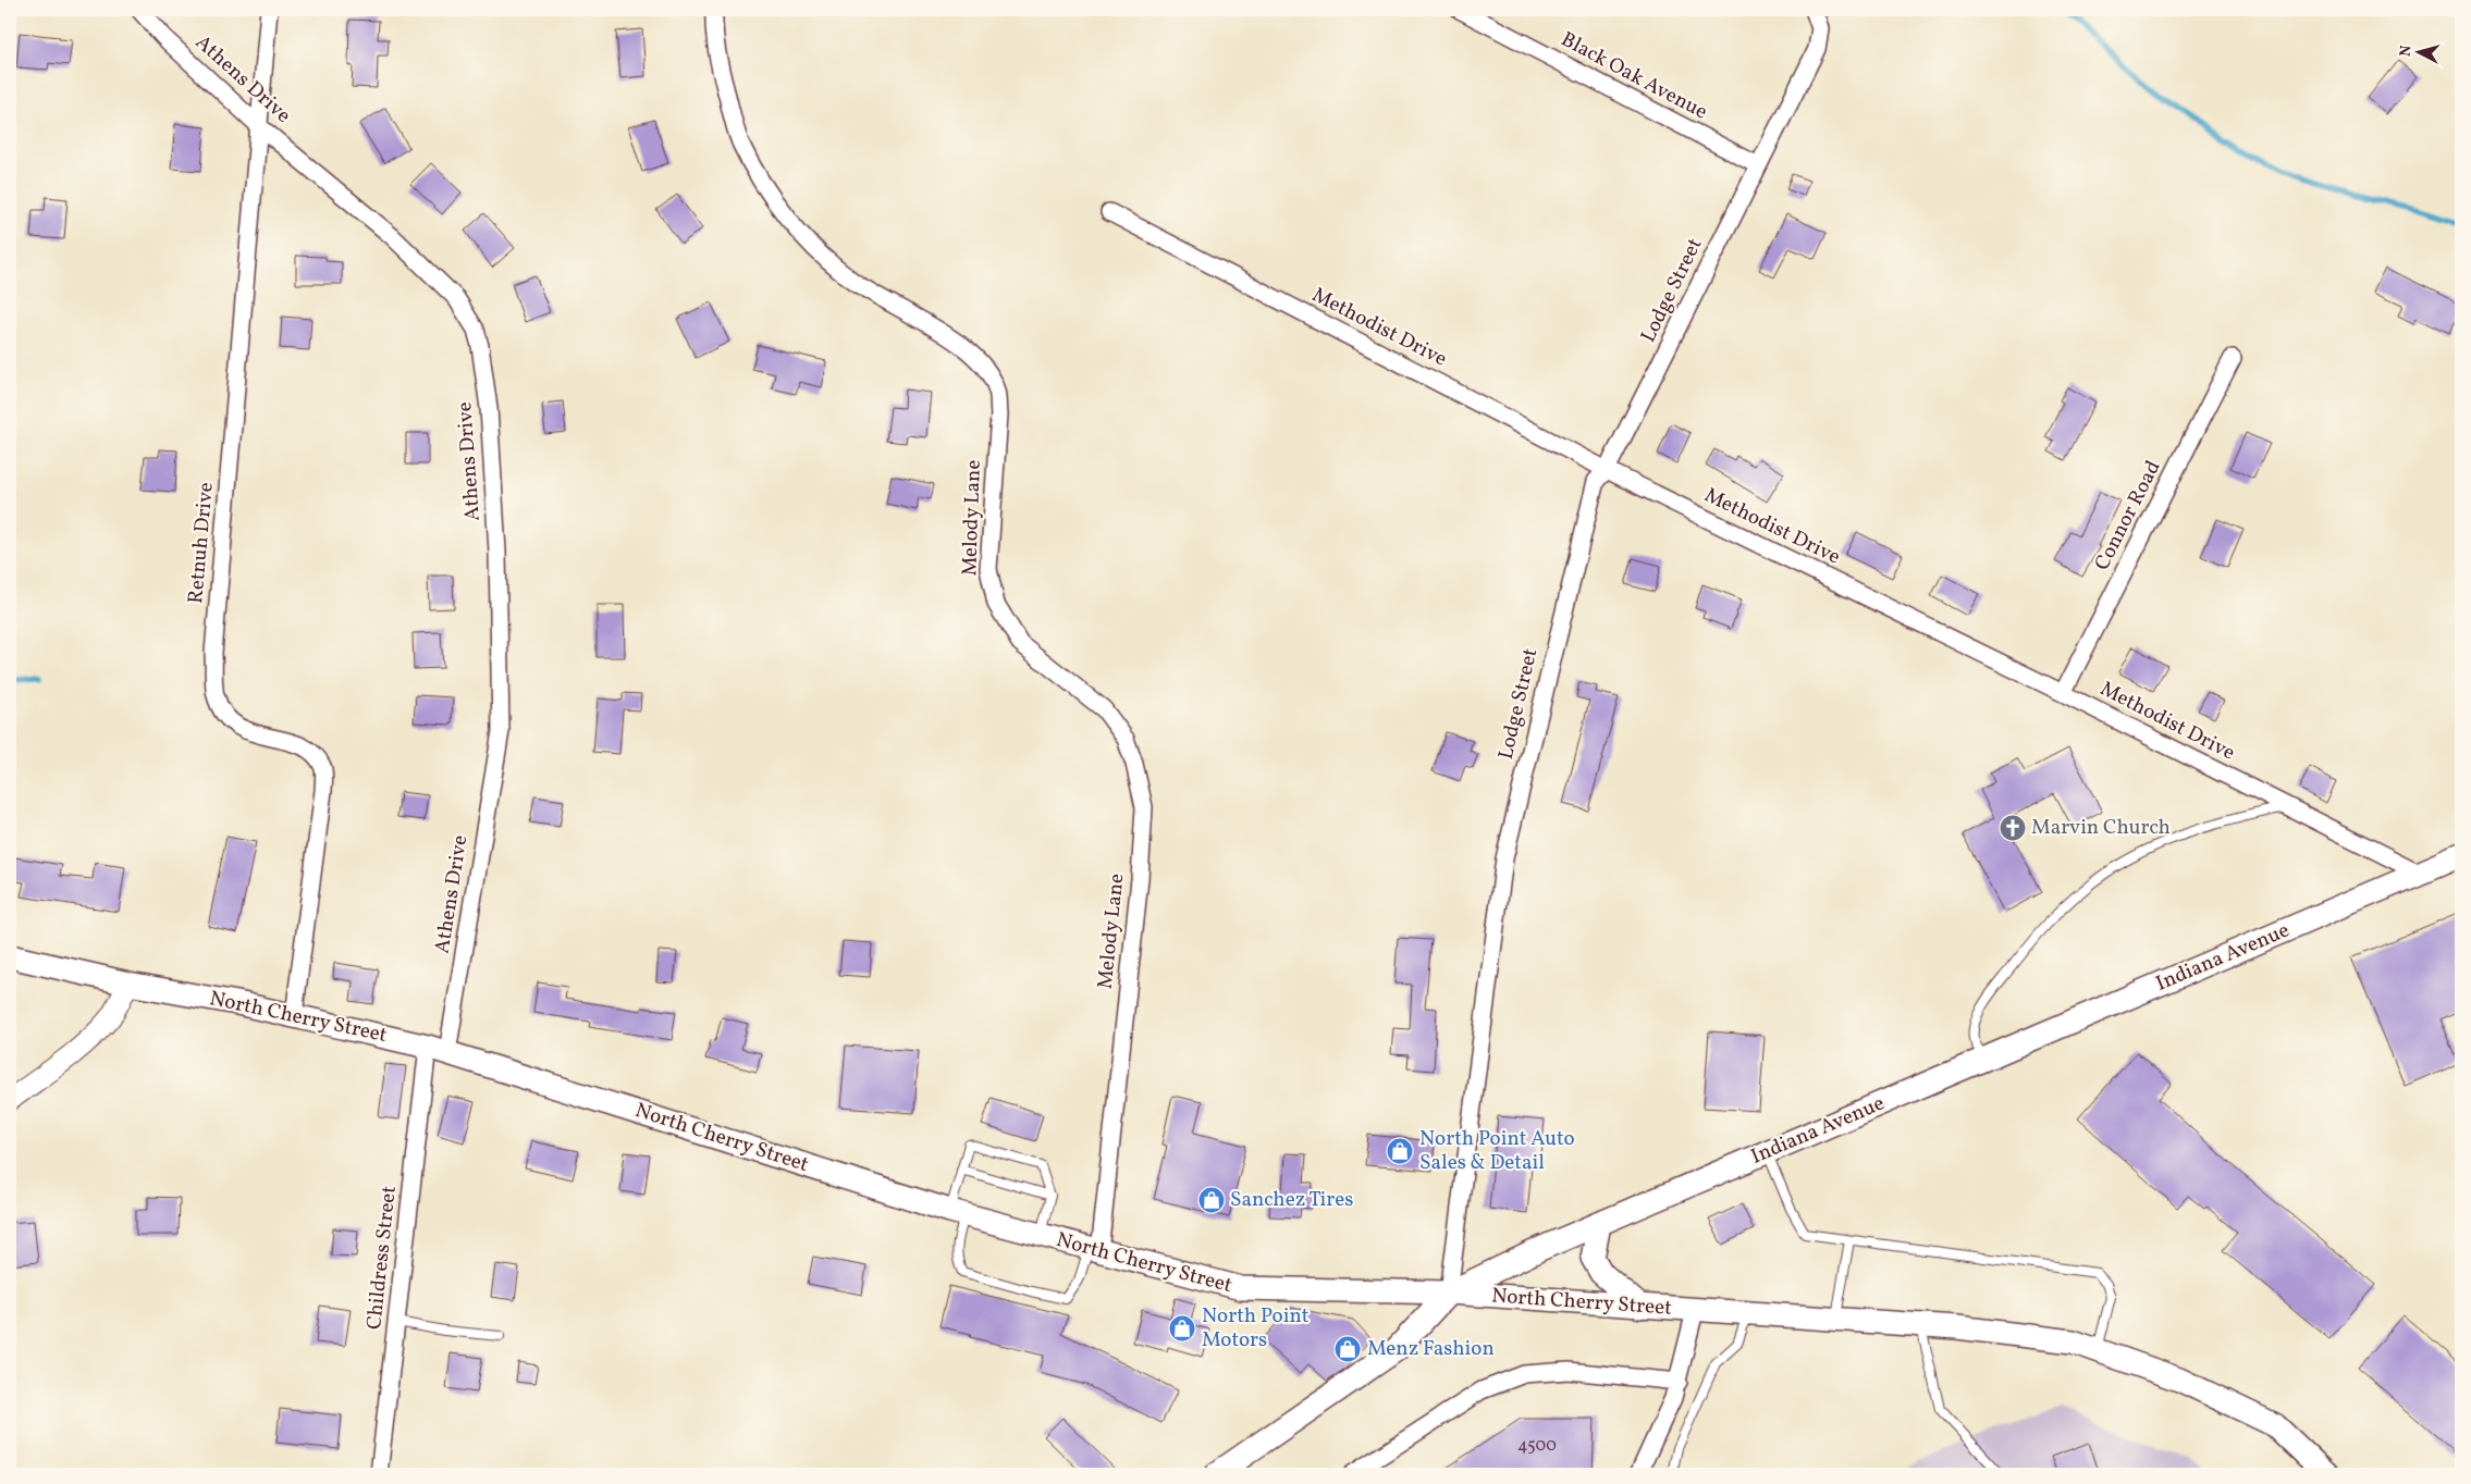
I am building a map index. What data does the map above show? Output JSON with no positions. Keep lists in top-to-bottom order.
{
  "streets": {
    "main road": ["Indiana Avenue", "North Cherry Street"],
    "street": [
      "Black Oak Avenue",
      "Athens Drive",
      "Lodge Street",
      "Methodist Drive",
      "Connor Road",
      "Melody Lane",
      "Retnuh Drive",
      "Childress Street"
    ]
  },
  "crossings": [
    ["Black Oak Avenue", "Lodge Street"],
    ["Athens Drive", "Retnuh Drive"],
    ["Athens Drive", "North Cherry Street"],
    ["Athens Drive", "Childress Street"],
    ["Lodge Street", "Methodist Drive"],
    ["Lodge Street", "Indiana Avenue"],
    ["Lodge Street", "North Cherry Street"],
    ["Methodist Drive", "Connor Road"],
    ["Methodist Drive", "Indiana Avenue"],
    ["Melody Lane", "North Cherry Street"],
    ["Retnuh Drive", "North Cherry Street"],
    ["Indiana Avenue", "North Cherry Street"],
    ["North Cherry Street", "Childress Street"]
  ],
  "places": {
    "church": ["Marvin Church"],
    "shop": [
      "North Point Auto Sales & Detail",
      "Sanchez Tires",
      "North Point Motors",
      "Menz Fashion"
    ]
  },
  "house_numbers": ["4500"],
  "north": "left"
}
